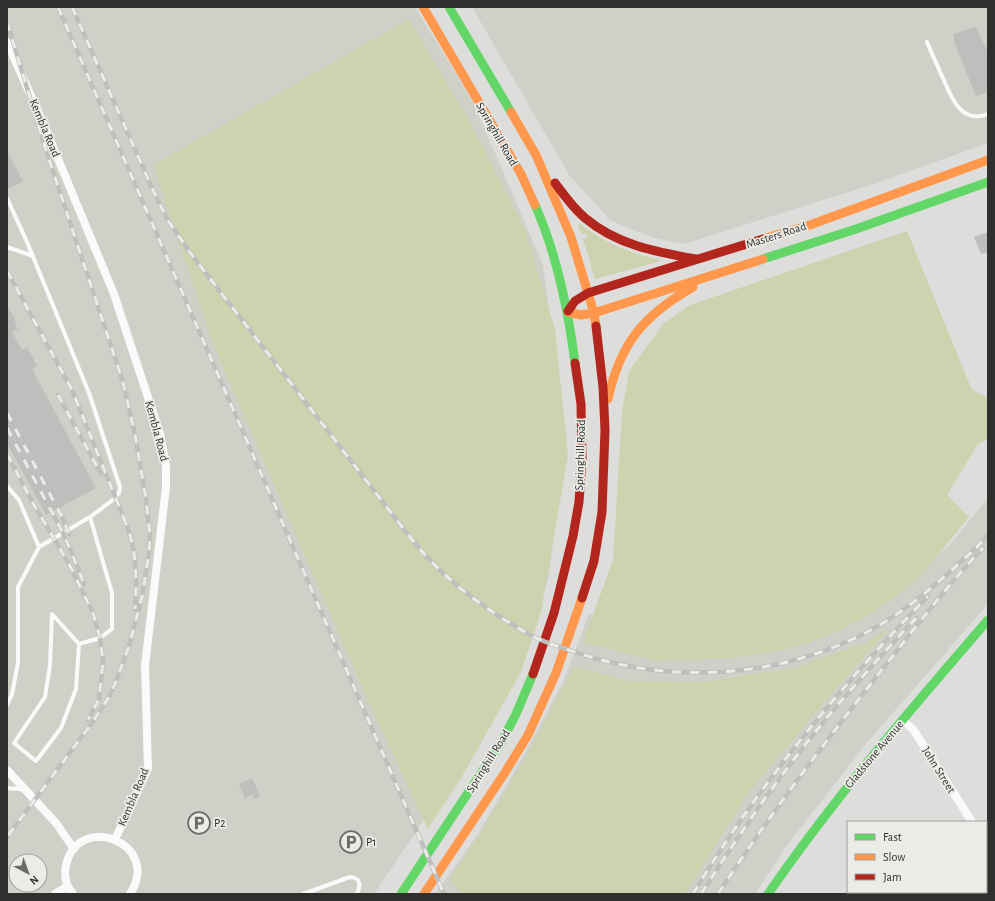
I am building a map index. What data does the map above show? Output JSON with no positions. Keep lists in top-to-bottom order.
{
  "streets": {
    "main road": ["Springhill Road", "Masters Road", "Gladstone Avenue"],
    "street": ["Kembla Road", "John Street"]
  },
  "crossings": [
    ["Springhill Road", "Masters Road"],
    ["Gladstone Avenue", "John Street"]
  ],
  "places": {
    "parking": ["P2", "P1"]
  },
  "legend": ["Fast", "Slow", "Jam"],
  "north": "bottom right"
}
